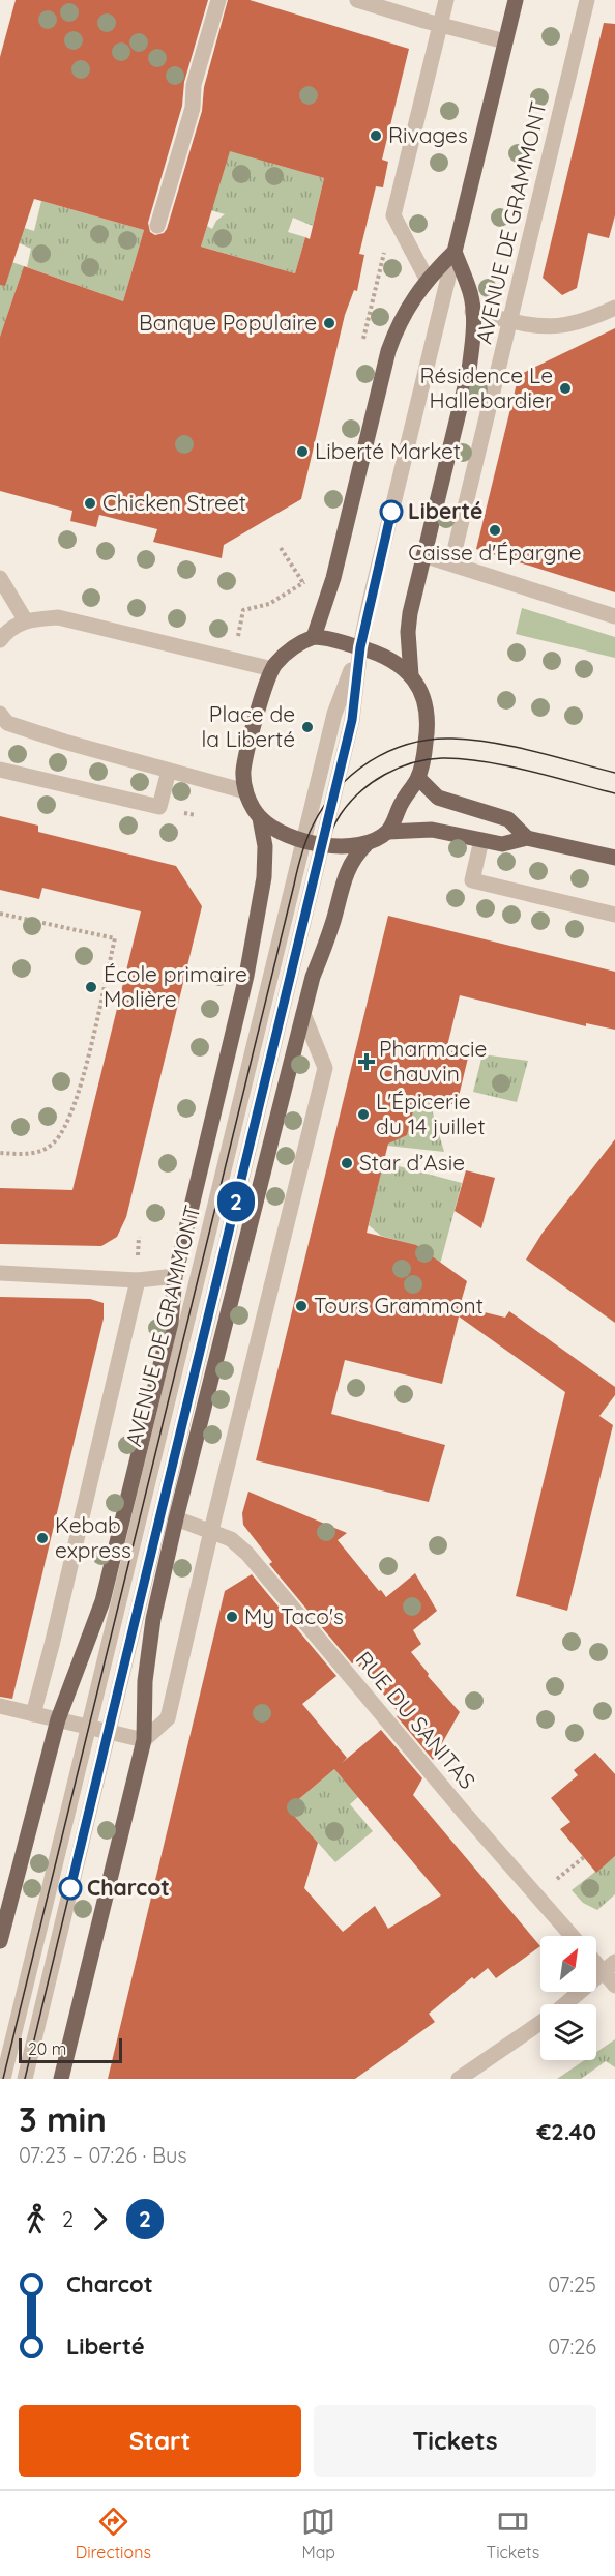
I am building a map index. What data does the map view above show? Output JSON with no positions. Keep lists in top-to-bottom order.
{
  "streets": {
    "main road": ["AVENUE DE GRAMMONT"],
    "street": ["RUE DU SANITAS"]
  },
  "places": {
    "other": [
      "Rivages",
      "Banque Populaire",
      "Résidence Le Hallebardier",
      "Liberté Market",
      "Chicken Street",
      "Liberté",
      "Caisse d'Épargne",
      "Place de la Liberté",
      "École primaire Molière",
      "L'Épicerie du 14 juillet",
      "Star d’Asie",
      "Tours Grammont",
      "Kebab express",
      "My Taco's",
      "Charcot"
    ],
    "health": ["Pharmacie Chauvin"]
  },
  "lines": ["bus line 2"],
  "scale_bar": "20 m",
  "north": "top right",
  "page": {
    "on_map": "2",
    "scale": "20 m",
    "heading": ["3 min", "07:23 – 07:26 · Bus", "€2.40"],
    "legs": ["2", "2"],
    "list": [
      {
        "name": "Charcot",
        "value": "07:25"
      },
      {
        "name": "Liberté",
        "value": "07:26"
      }
    ],
    "buttons": ["Start", "Tickets"],
    "tabs": ["Directions", "Map", "Tickets"]
  }
}
